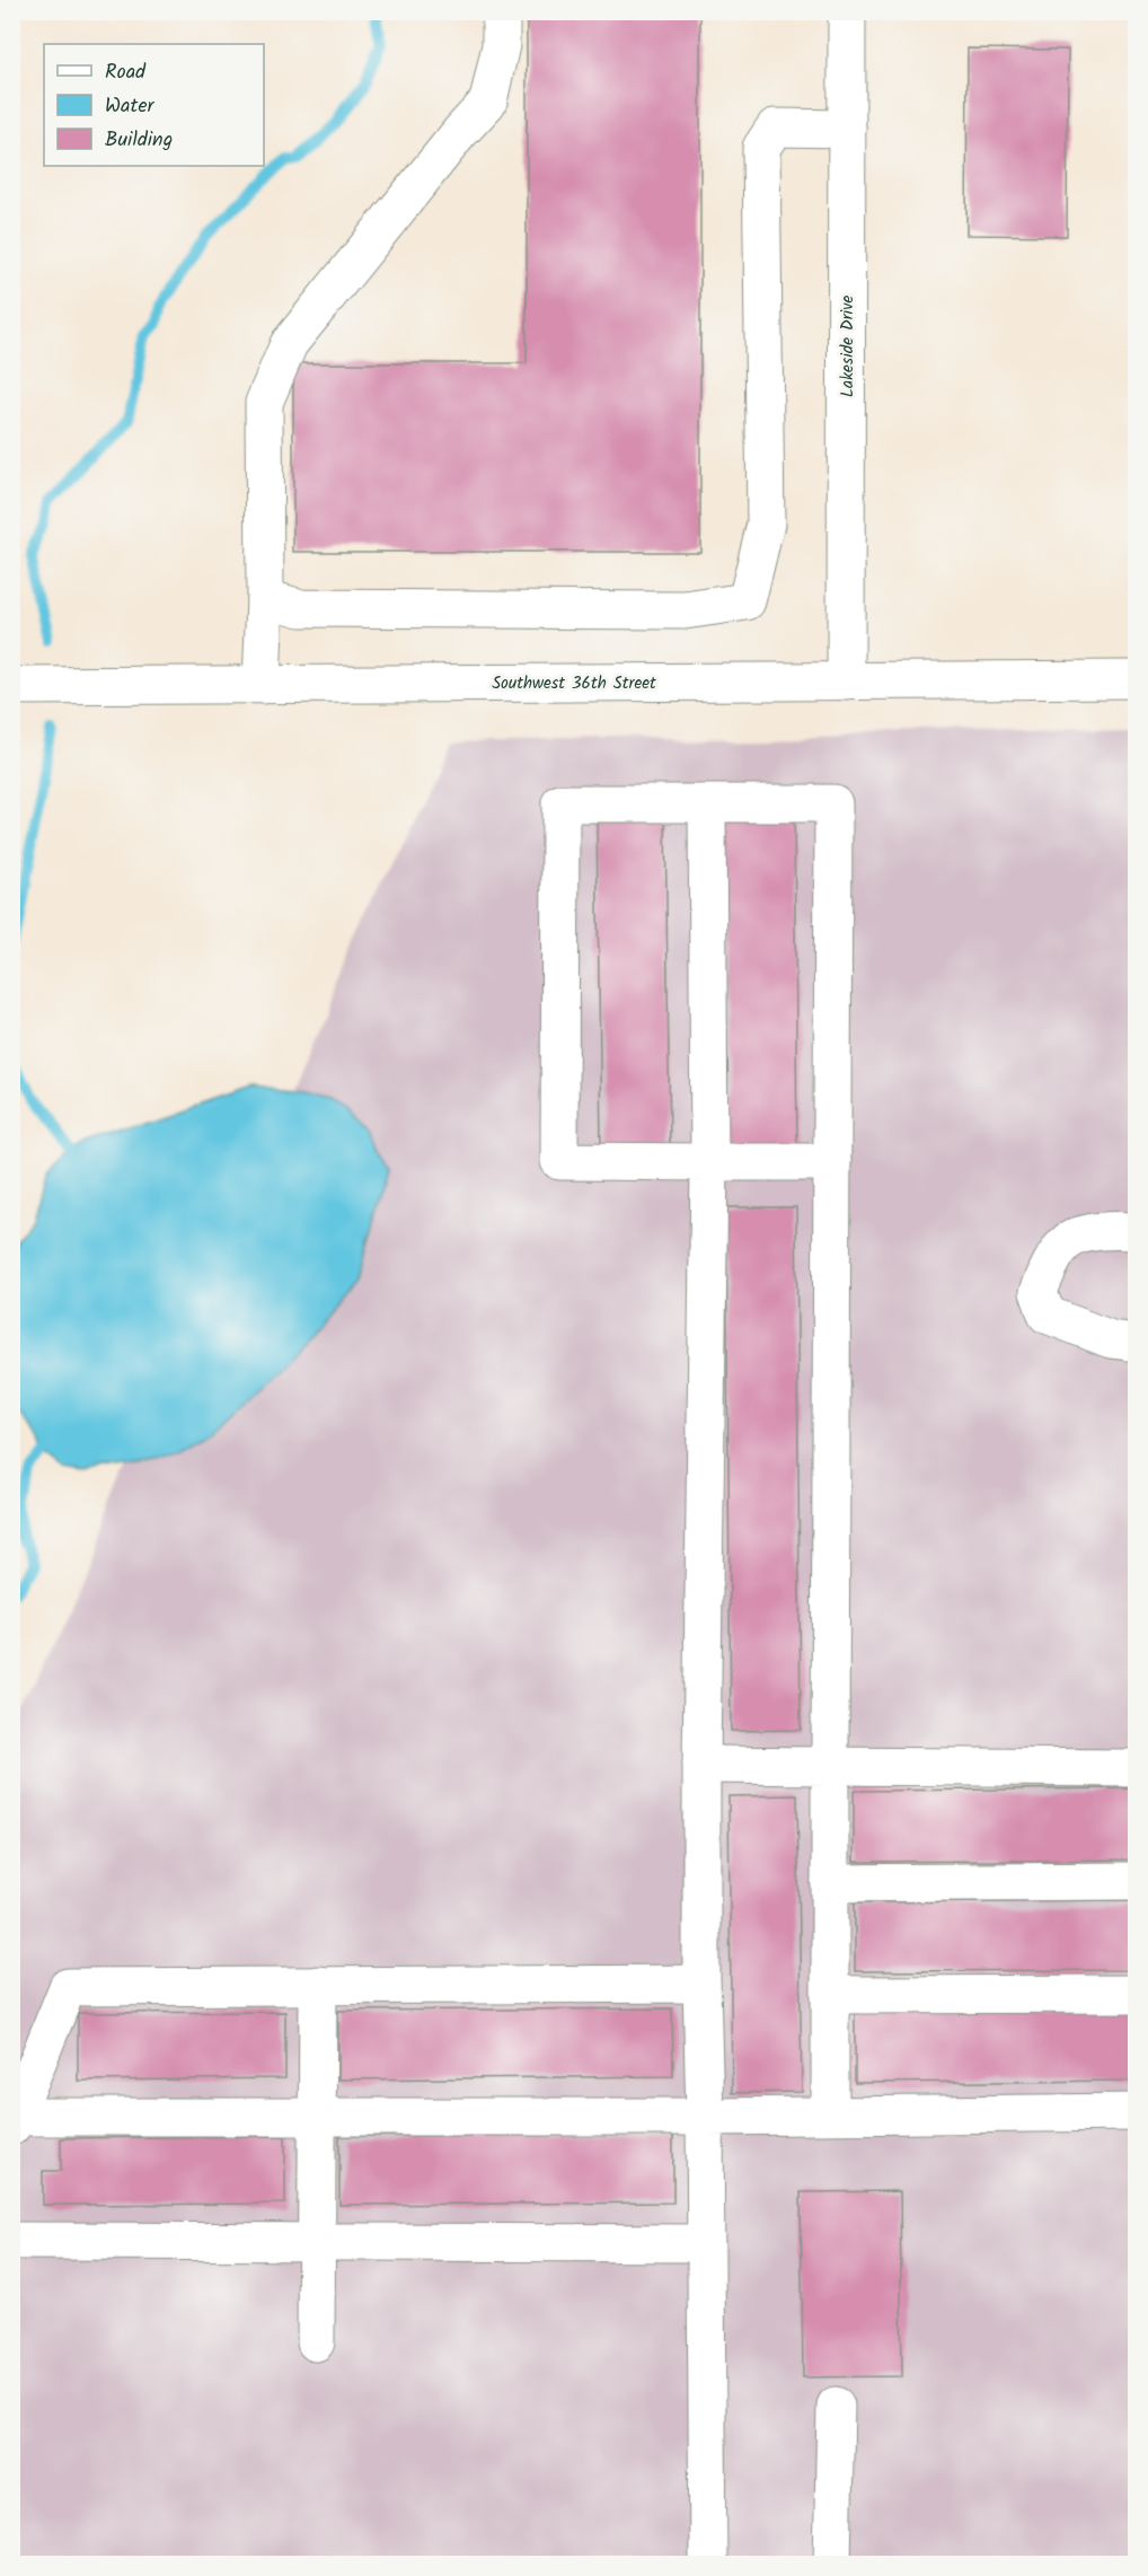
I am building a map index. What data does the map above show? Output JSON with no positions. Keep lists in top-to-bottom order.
{
  "streets": {
    "street": ["Lakeside Drive", "Southwest 36th Street"]
  },
  "crossings": [
    ["Lakeside Drive", "Southwest 36th Street"]
  ],
  "legend": ["Road", "Water", "Building"]
}
